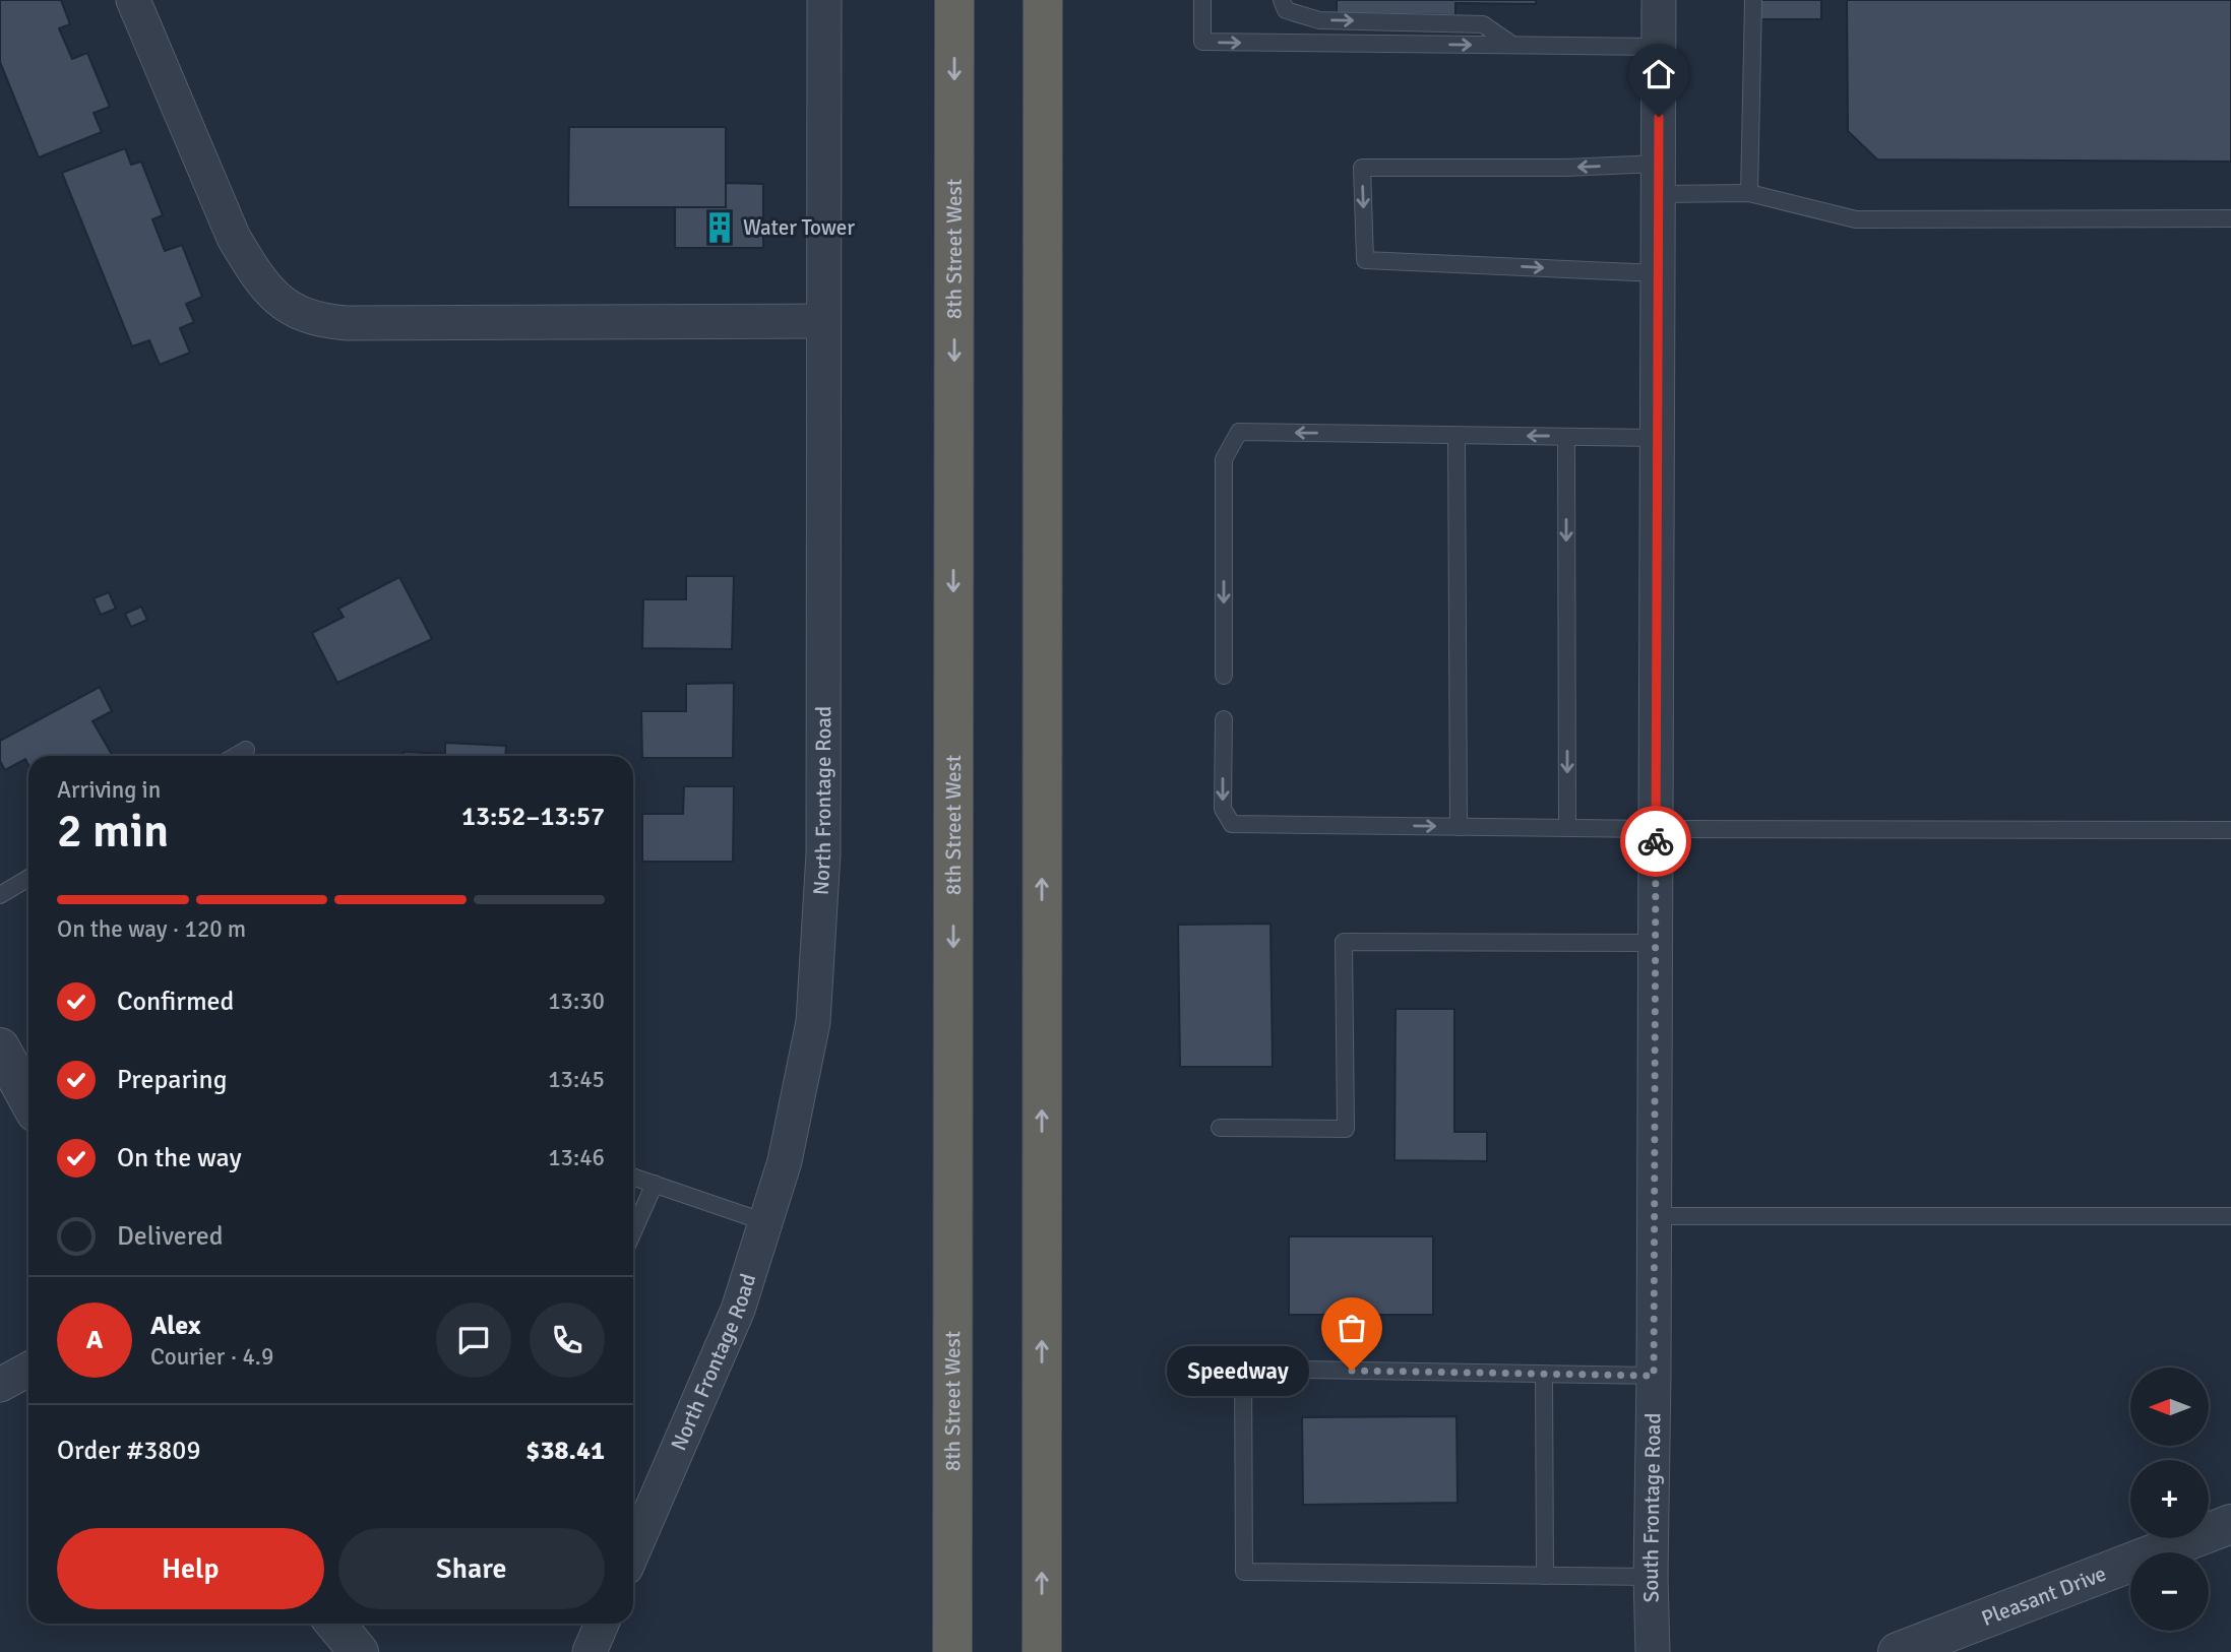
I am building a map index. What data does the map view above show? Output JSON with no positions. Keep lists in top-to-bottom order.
{
  "streets": {
    "highway": ["8th Street West"],
    "street": ["North Frontage Road", "South Frontage Road", "Pleasant Drive"]
  },
  "places": {
    "building": ["Water Tower"],
    "other": ["Speedway"]
  },
  "north": "left",
  "page": {
    "heading": ["2 min", "Arriving in", "13:52–13:57"],
    "panel": [
      "Alex",
      "Courier · 4.9",
      "Order #3809",
      "$38.41"
    ],
    "bar": "On the way · 120 m",
    "list": [
      ["Confirmed", "13:30"],
      ["Preparing", "13:45"],
      ["On the way", "13:46"],
      "Delivered"
    ],
    "round": "A",
    "bubble": "Speedway",
    "map_buttons": ["+", "−"],
    "buttons": ["Help", "Share"]
  }
}
